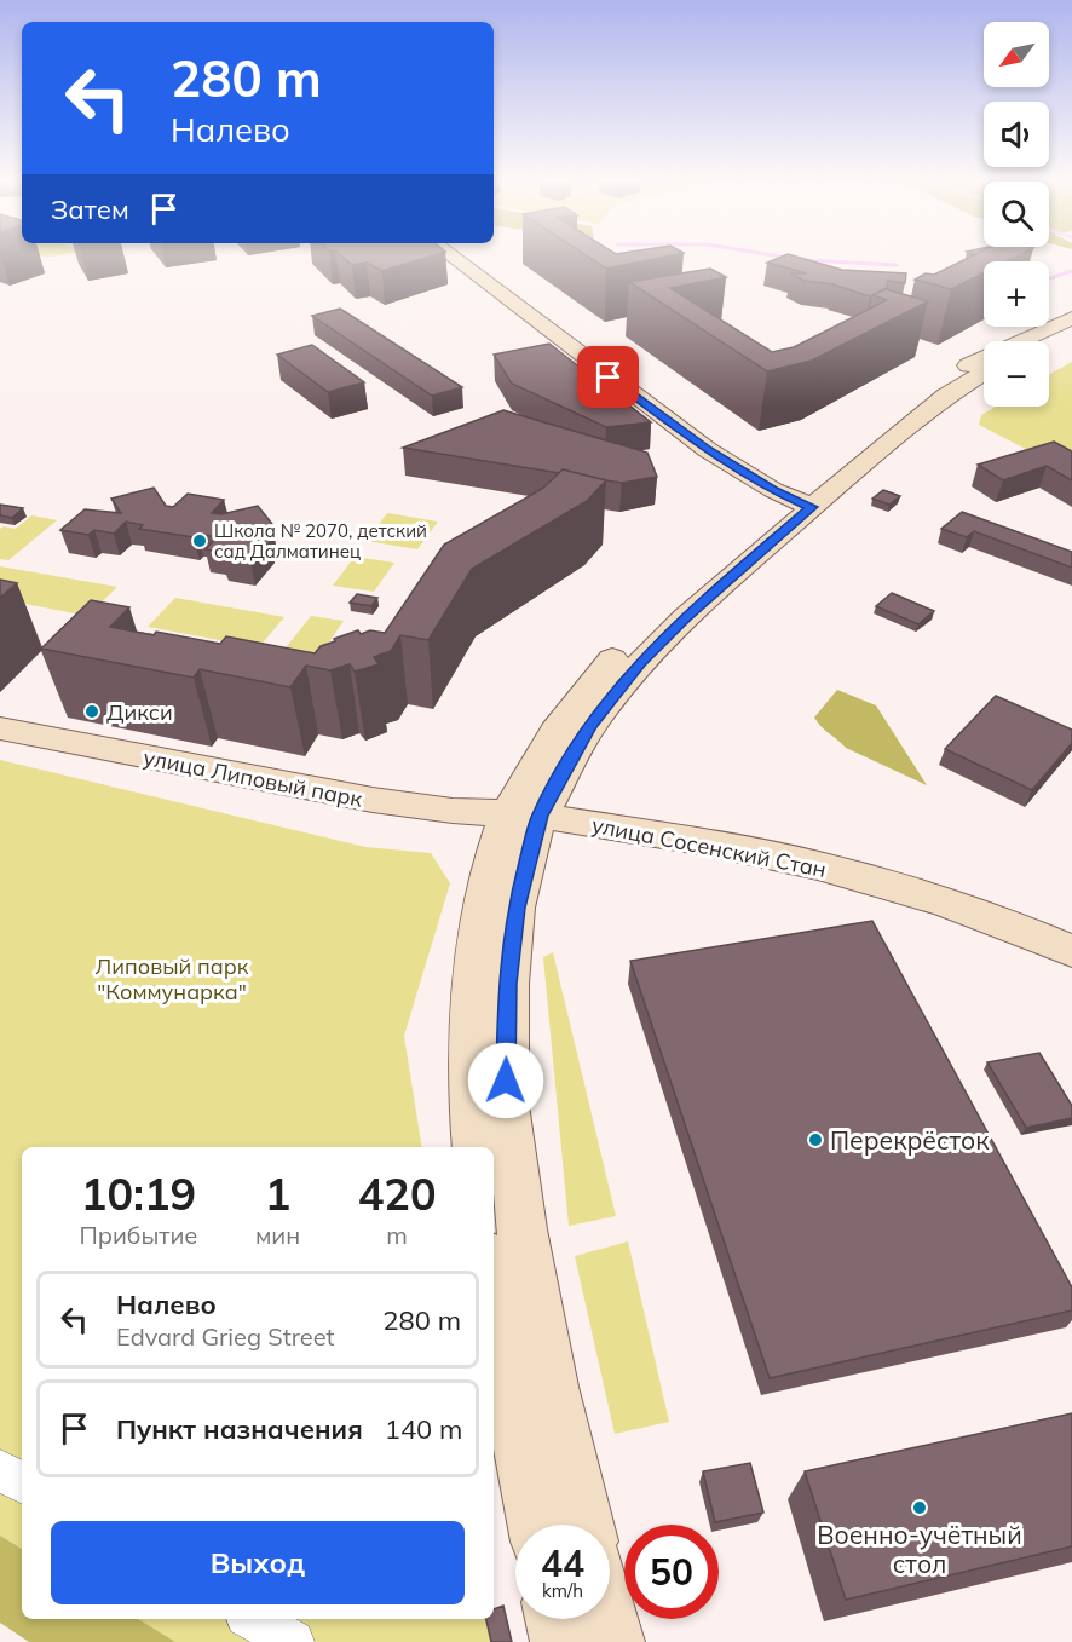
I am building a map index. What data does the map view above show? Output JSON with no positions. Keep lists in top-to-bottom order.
{
  "streets": {
    "main road": ["улица Липовый парк", "улица Сосенский Стан"]
  },
  "crossings": [
    ["улица Липовый парк", "улица Сосенский Стан"]
  ],
  "parks": ["Липовый парк \"Коммунарка\""],
  "places": [
    "Школа № 2070, детский сад Далматинец",
    "Дикси",
    "Перекрёсток",
    "Военно-учётный стол"
  ],
  "north": "bottom left",
  "page": {
    "map_buttons": ["+", "−"],
    "turn": ["280 m", "Налево"],
    "then": "Затем",
    "eta": [
      "10:19",
      "Прибытие",
      "1",
      "мин",
      "420",
      "m"
    ],
    "list": [
      {
        "name": "Налево",
        "note": "Edvard Grieg Street",
        "value": "280 m"
      },
      {
        "name": "Пункт назначения",
        "value": "140 m"
      }
    ],
    "buttons": "Выход",
    "speed": "44 km/h",
    "limit": "50"
  }
}
